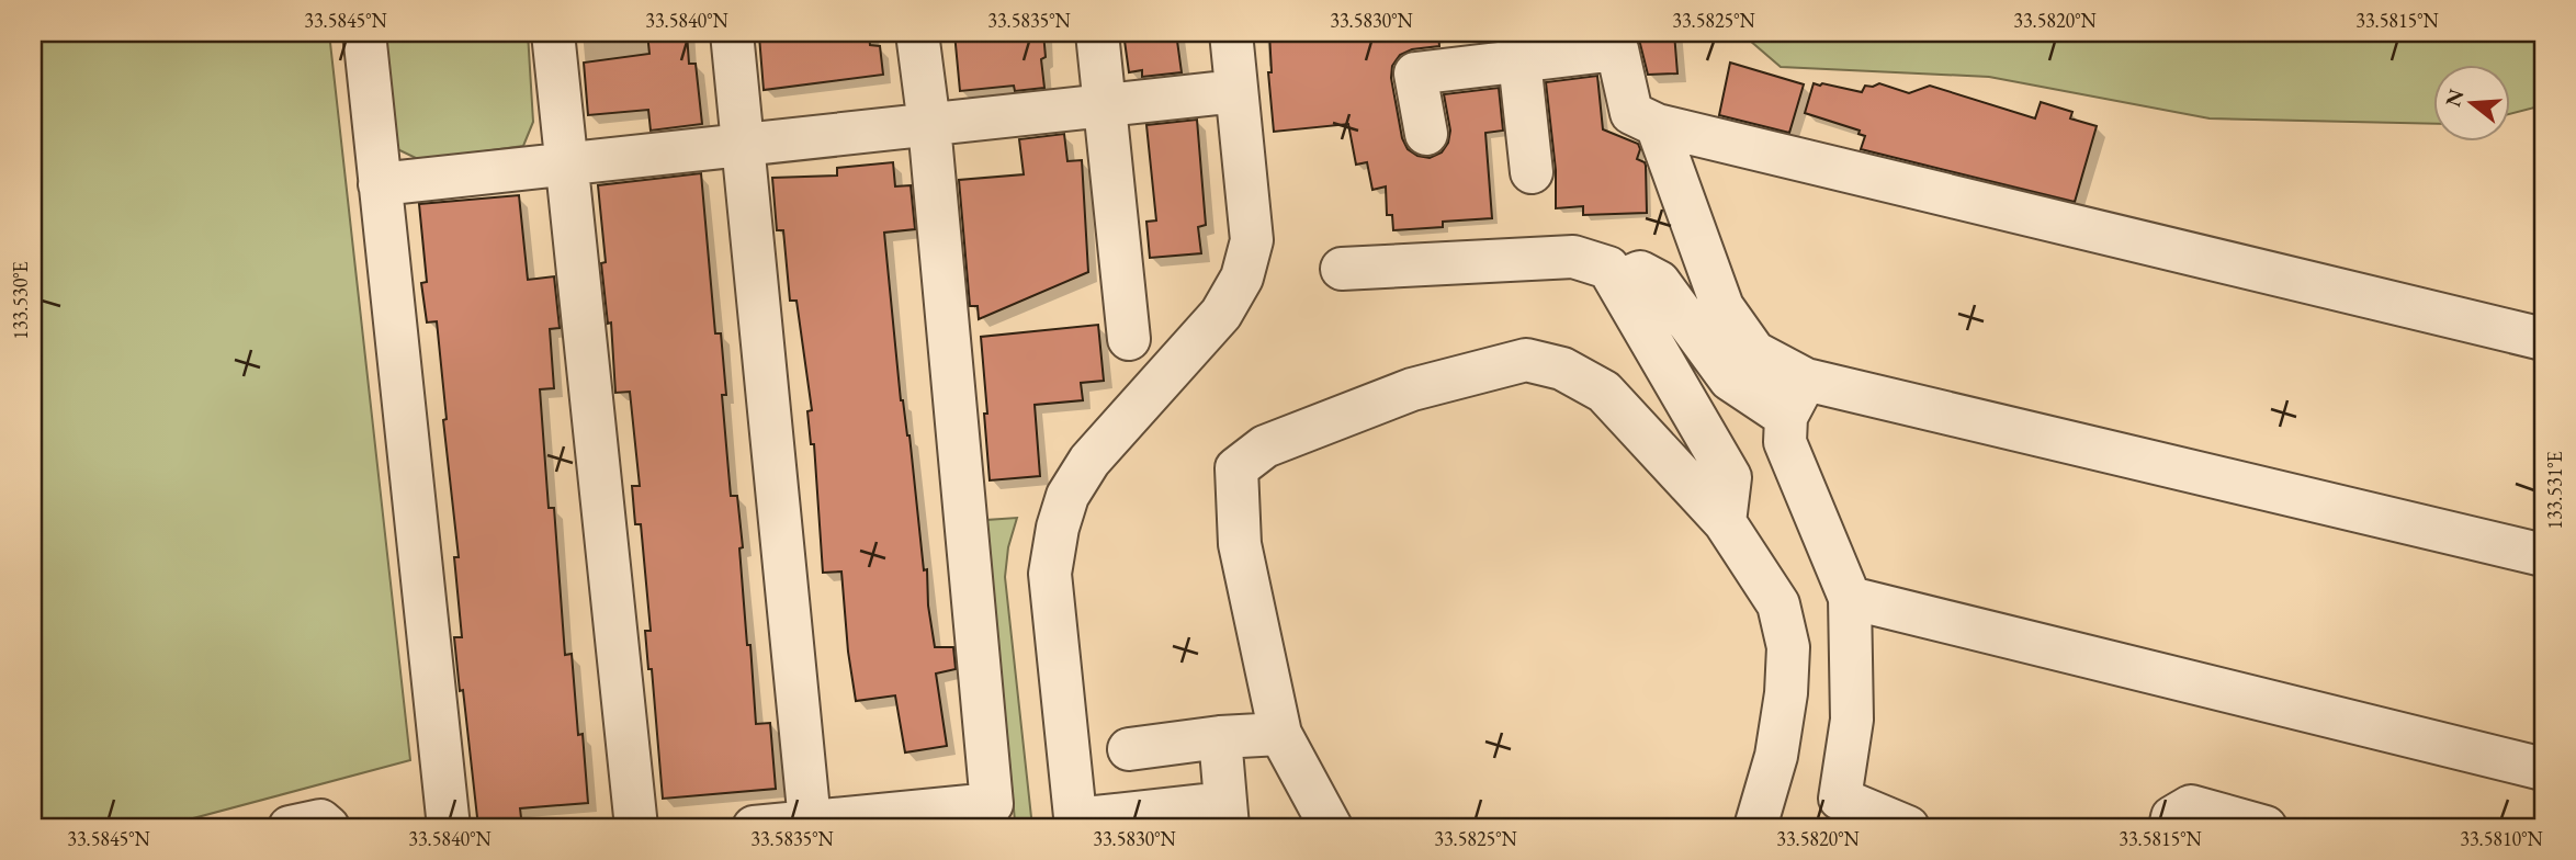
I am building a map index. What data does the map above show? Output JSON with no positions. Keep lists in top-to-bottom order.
{
  "north": "left",
  "coordinates": [
    "33.5845°N",
    "33.5840°N",
    "33.5835°N",
    "33.5830°N",
    "33.5825°N",
    "33.5820°N",
    "33.5815°N",
    "133.530°E",
    "133.531°E",
    "33.5810°N"
  ]
}
